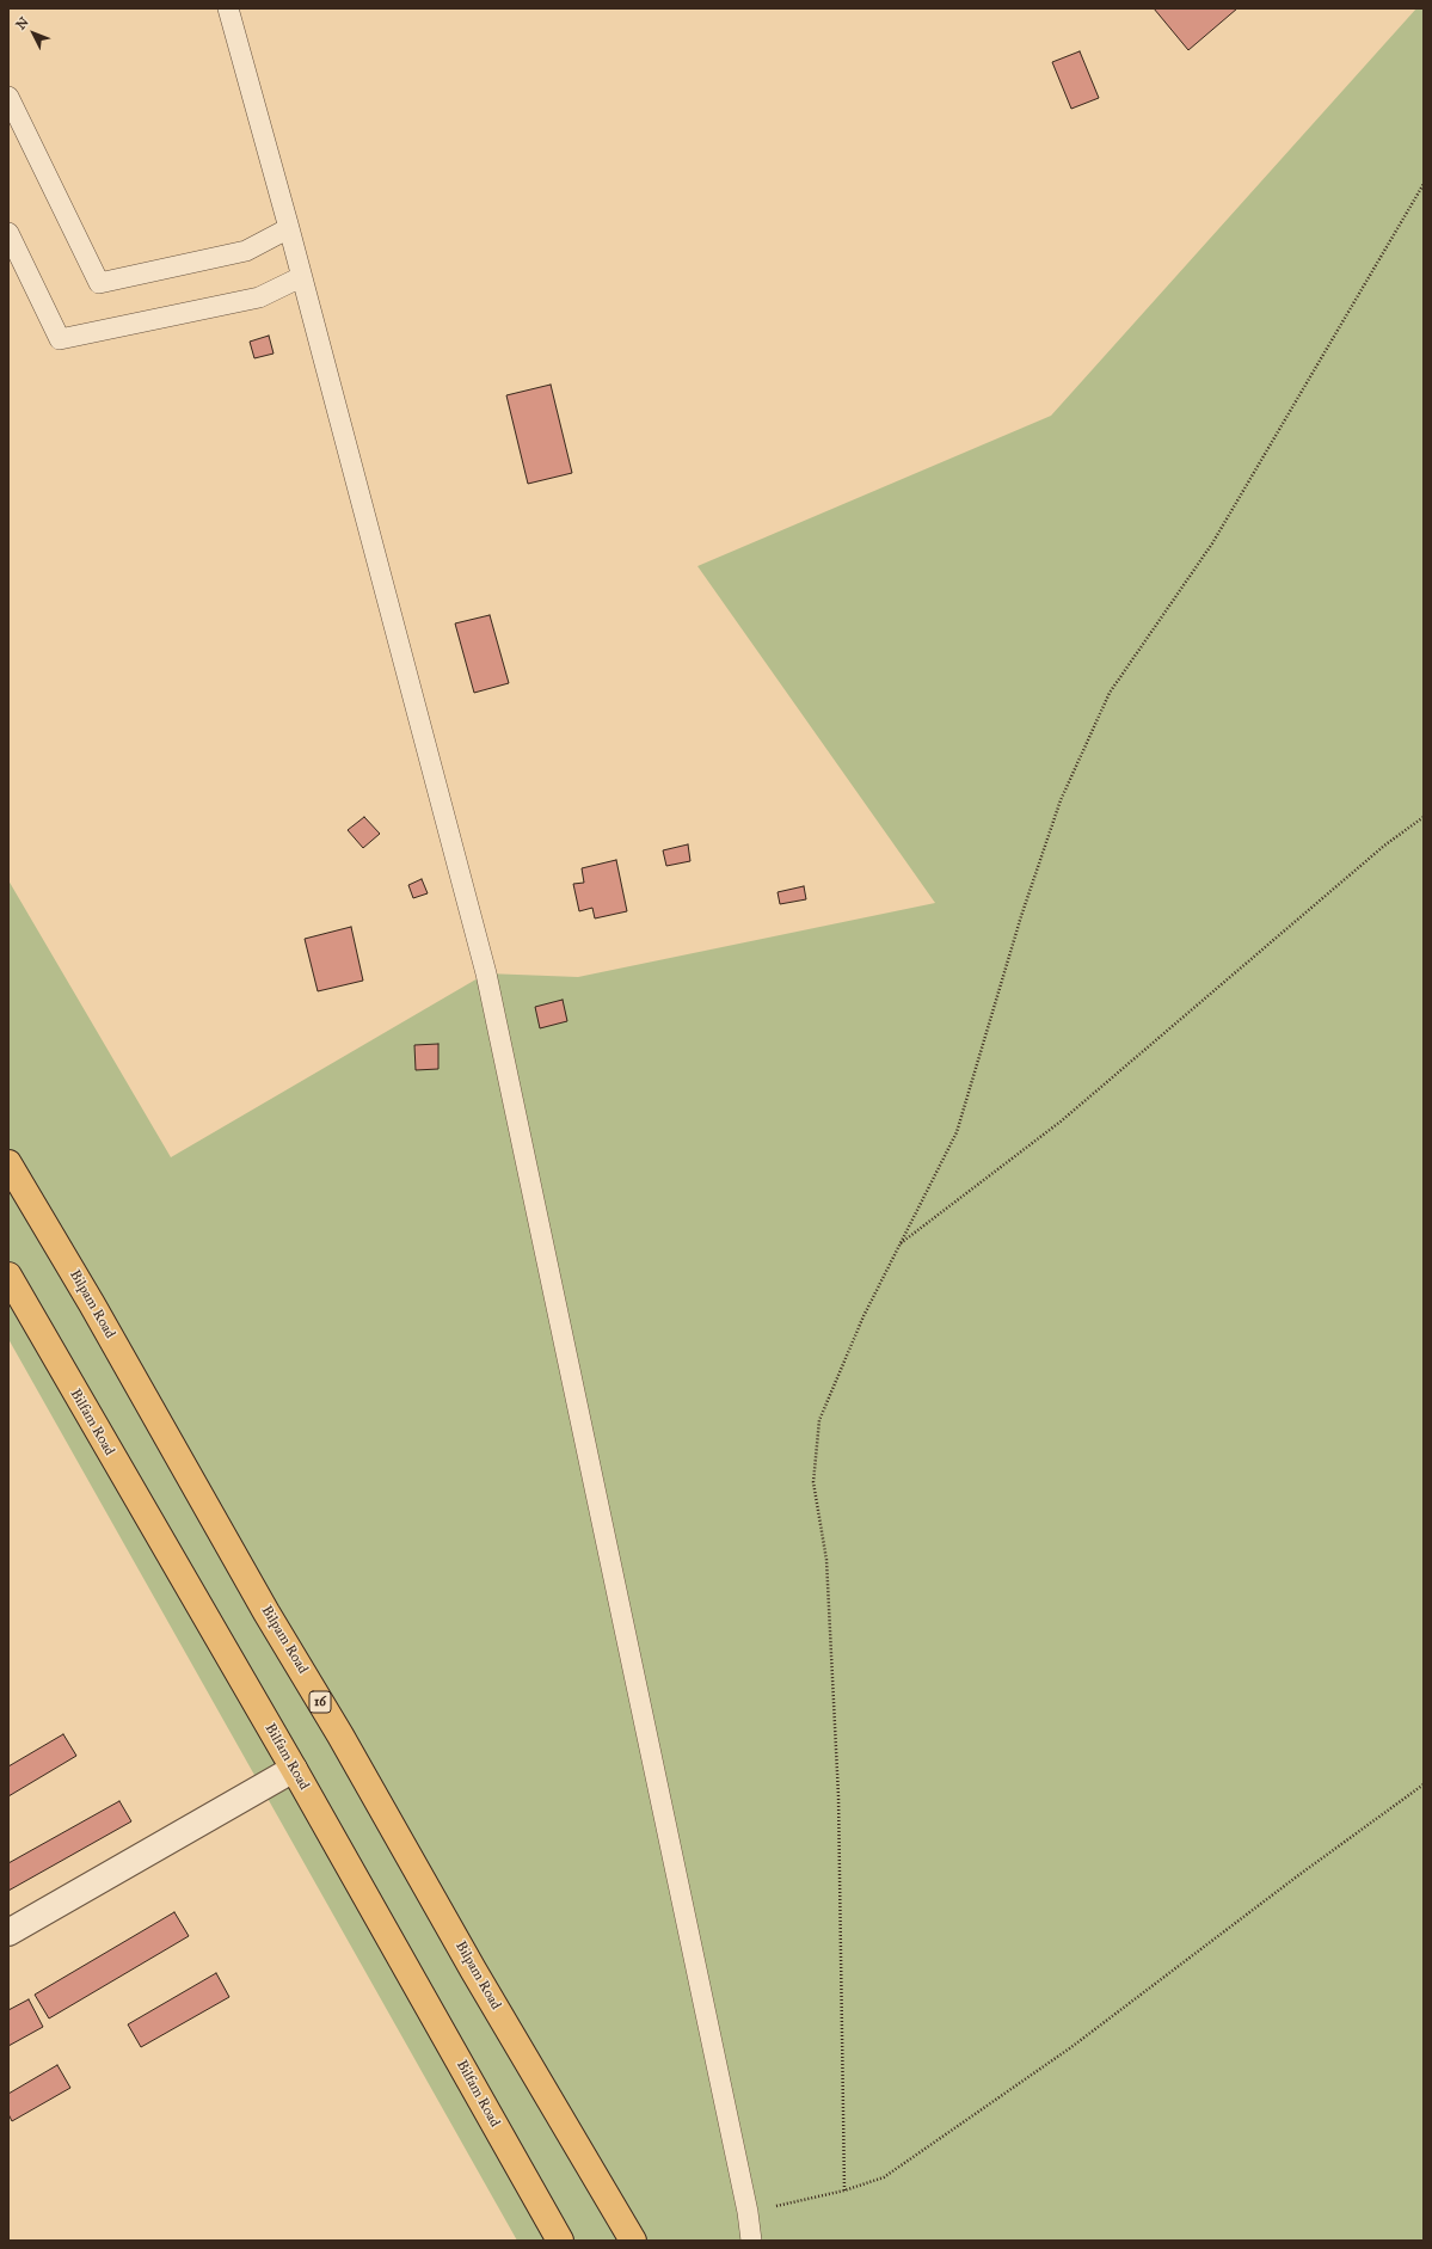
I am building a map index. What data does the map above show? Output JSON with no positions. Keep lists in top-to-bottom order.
{
  "streets": {
    "main road": ["Bilpam Road", "Bilfam Road", "16"]
  },
  "north": "top left"
}
